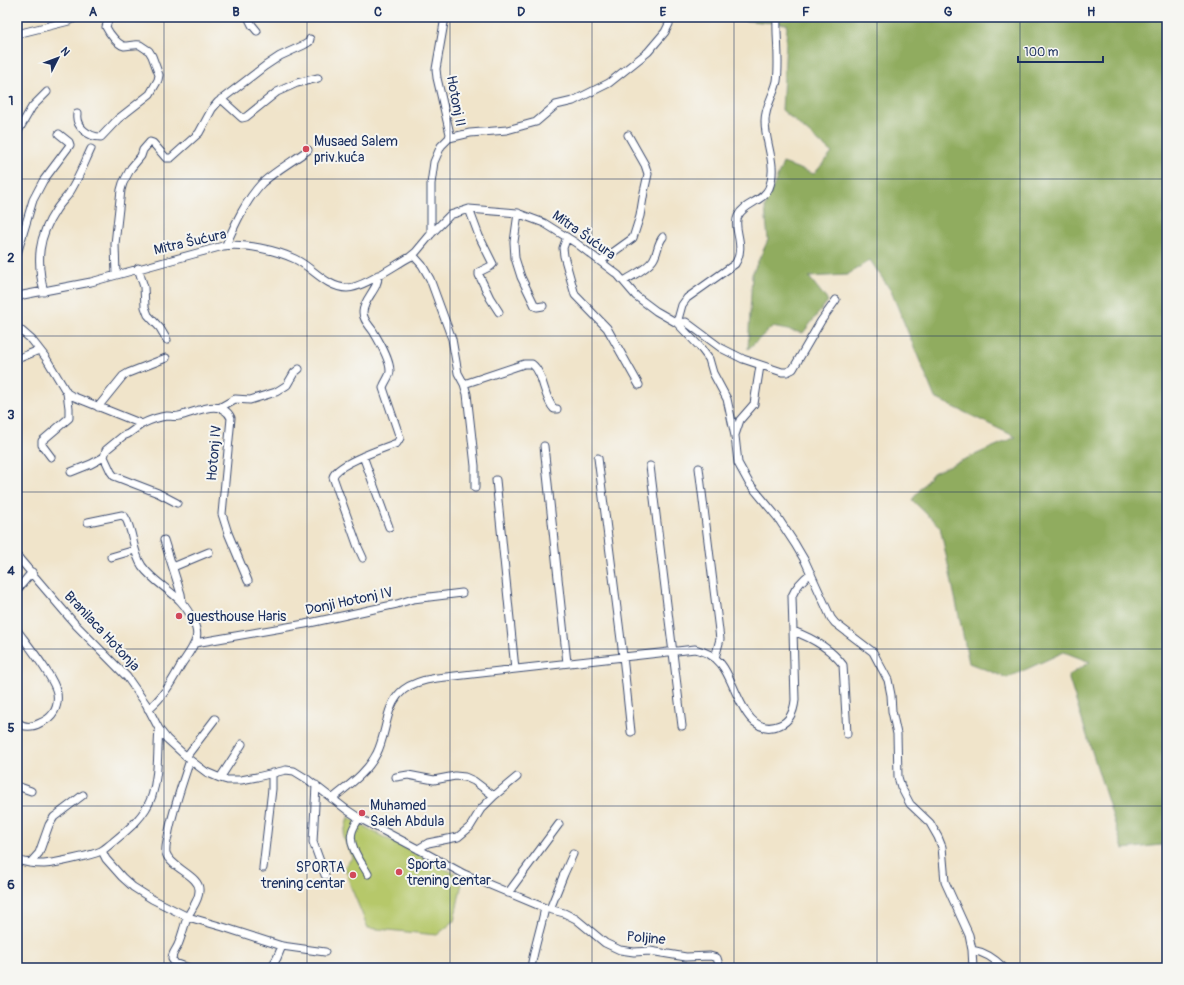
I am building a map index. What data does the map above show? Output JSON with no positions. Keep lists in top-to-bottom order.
{
  "streets": {
    "street": [
      "Hotonj II",
      "Mitra Šućura",
      "Hotonj IV",
      "Donji Hotonj IV",
      "Branilaca Hotonja",
      "Poljine"
    ]
  },
  "crossings": [
    ["Hotonj II", "Mitra Šućura"],
    ["Branilaca Hotonja", "Poljine"]
  ],
  "places": [
    "Musaed Salem priv.kuća",
    "guesthouse Haris",
    "Muhamed Saleh Abdula",
    "Sporta trening centar",
    "SPORTA trening centar"
  ],
  "scale_bar": "100 m",
  "north": "top right",
  "grid": {
    "columns": [
      "A",
      "B",
      "C",
      "D",
      "E",
      "F",
      "G",
      "H"
    ],
    "rows": [
      "1",
      "2",
      "3",
      "4",
      "5",
      "6"
    ]
  }
}
